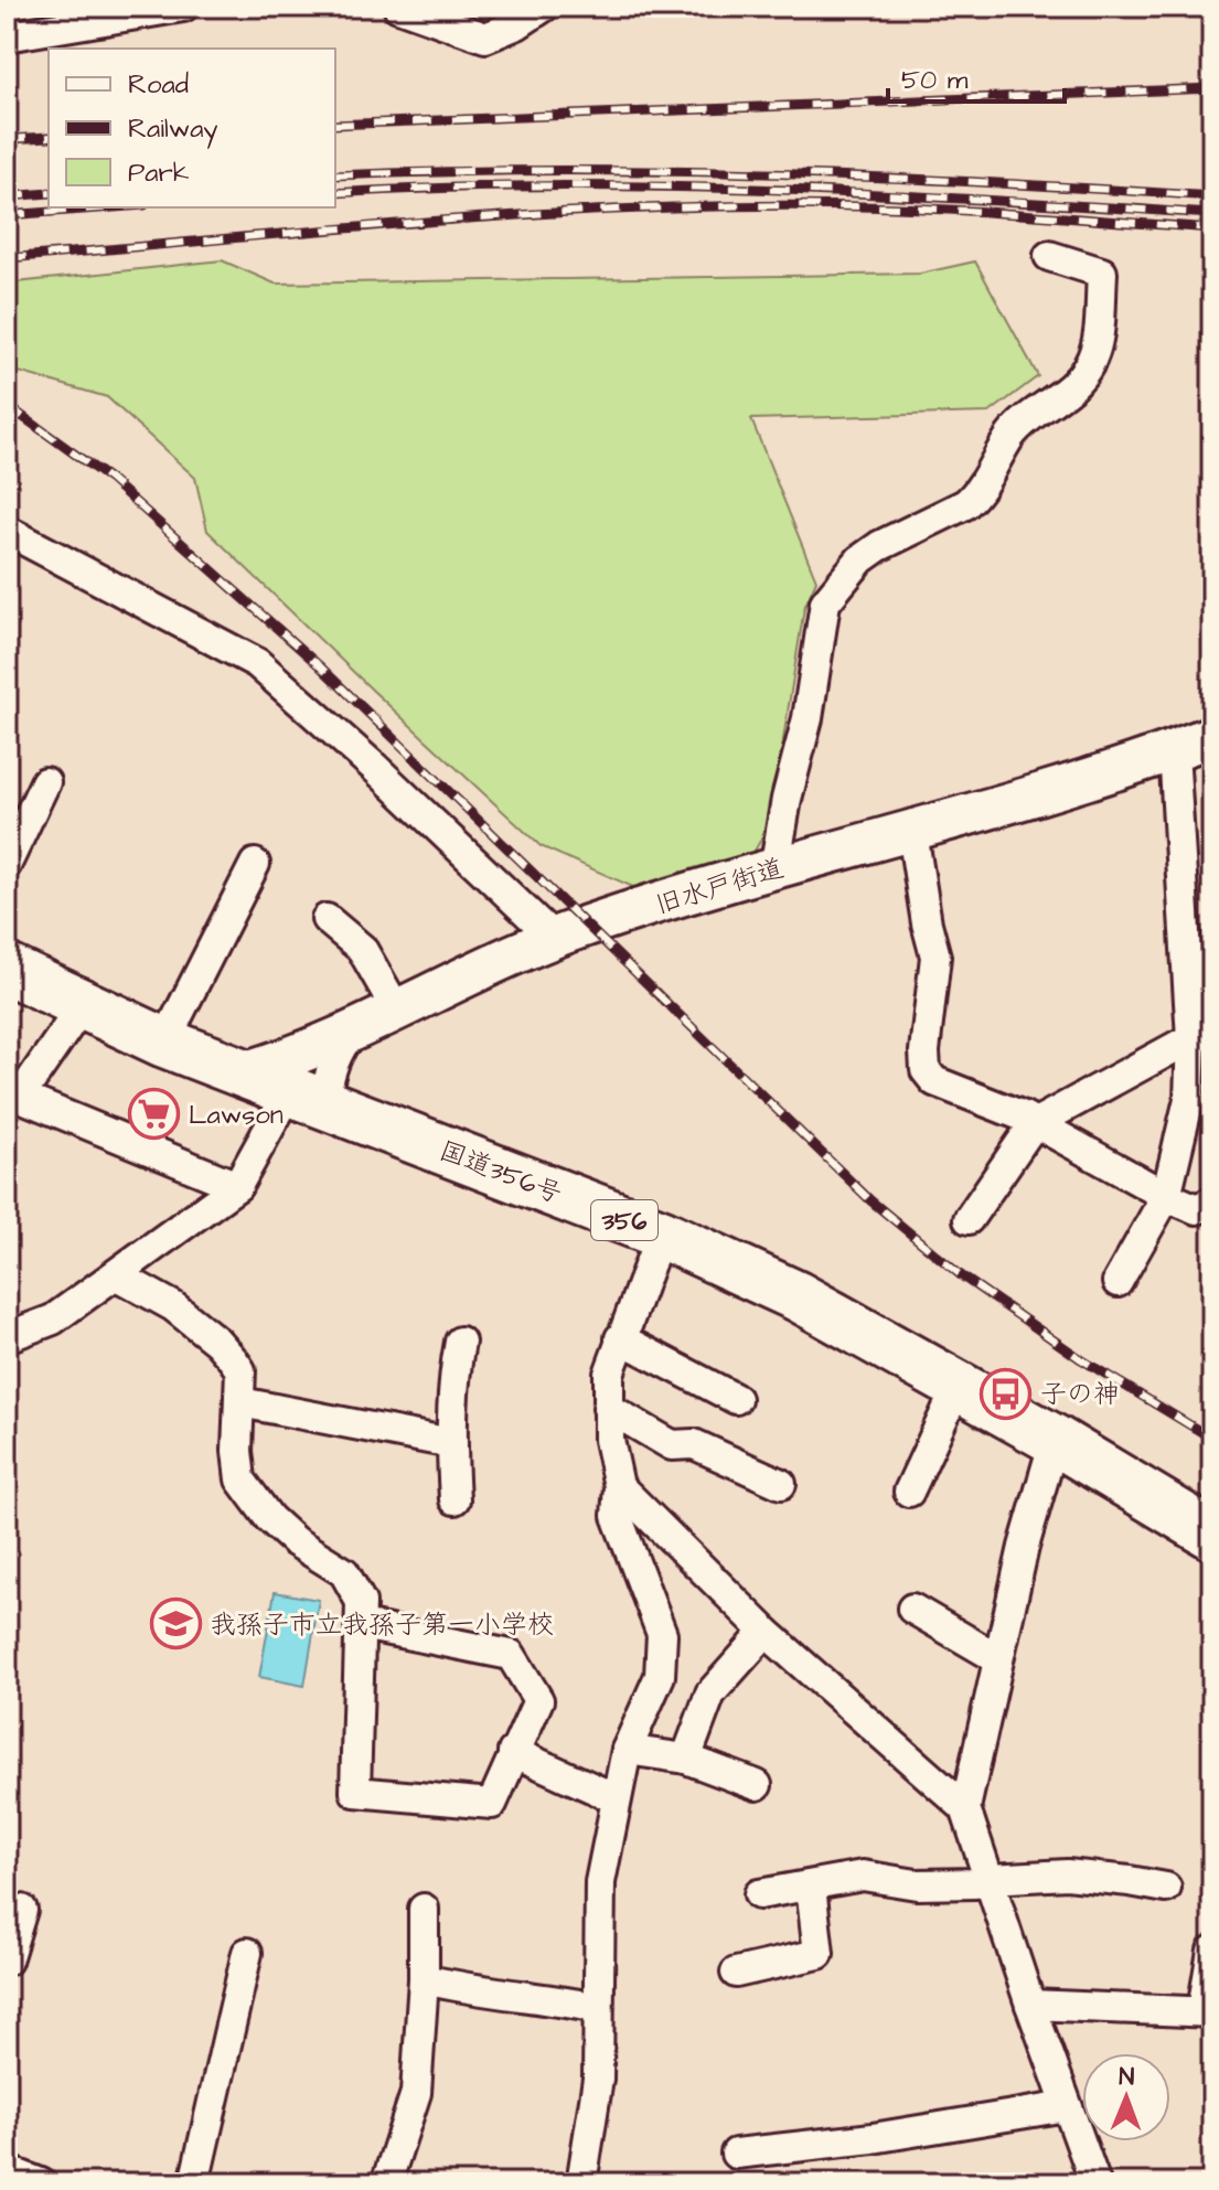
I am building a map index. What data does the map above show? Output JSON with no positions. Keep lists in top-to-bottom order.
{
  "streets": {
    "highway": ["国道356号", "356"],
    "street": ["旧水戸街道"]
  },
  "crossings": [
    ["旧水戸街道", "国道356号"]
  ],
  "places": {
    "supermarket": ["Lawson"],
    "bus stop": ["子の神"],
    "school or university": ["我孫子市立我孫子第一小学校"]
  },
  "legend": ["Road", "Railway", "Park"],
  "scale_bar": "50 m",
  "north": "top"
}
